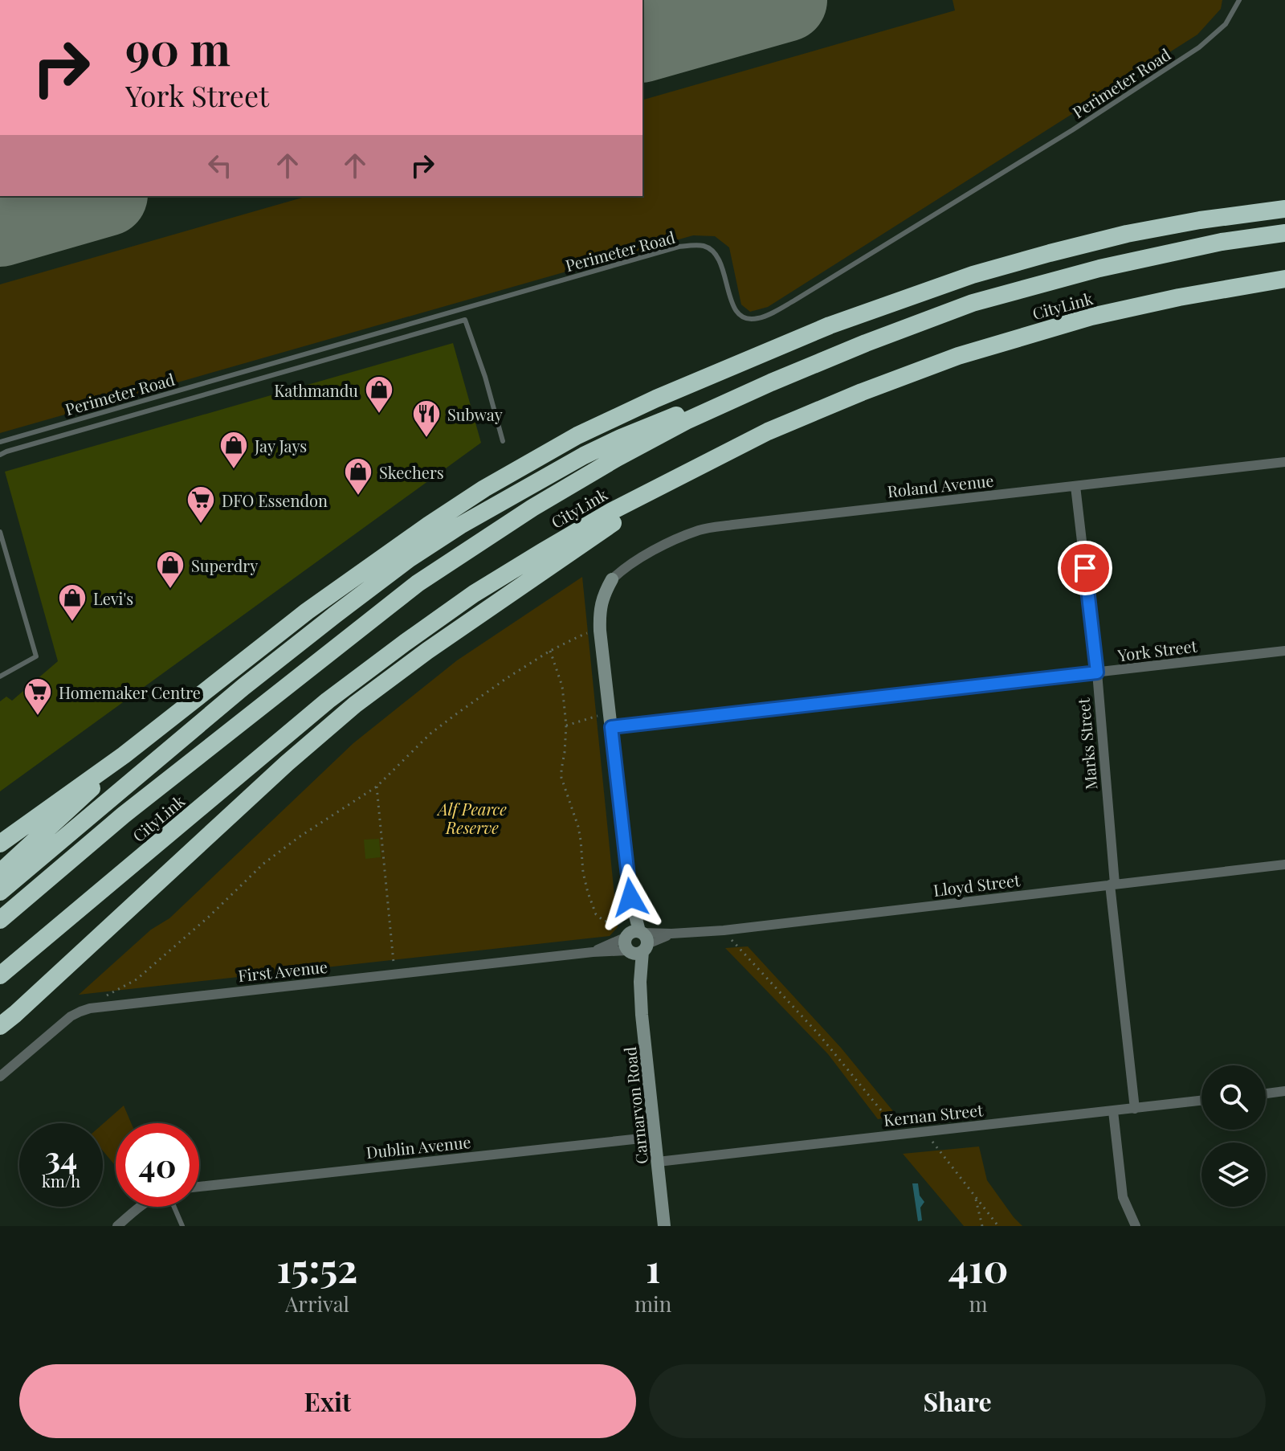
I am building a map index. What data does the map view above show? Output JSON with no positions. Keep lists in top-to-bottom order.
{
  "streets": {
    "highway": ["CityLink"],
    "street": [
      "Roland Avenue",
      "York Street",
      "Marks Street",
      "Lloyd Street",
      "First Avenue",
      "Carnarvon Road",
      "Kernan Street",
      "Dublin Avenue"
    ],
    "lane": ["Perimeter Road"]
  },
  "crossings": [
    ["Roland Avenue", "Marks Street"],
    ["Roland Avenue", "Carnarvon Road"],
    ["York Street", "Marks Street"],
    ["York Street", "Carnarvon Road"],
    ["Marks Street", "Lloyd Street"],
    ["Marks Street", "Kernan Street"],
    ["Lloyd Street", "First Avenue"],
    ["Lloyd Street", "Carnarvon Road"],
    ["First Avenue", "Carnarvon Road"],
    ["Carnarvon Road", "Kernan Street"],
    ["Carnarvon Road", "Dublin Avenue"]
  ],
  "parks": ["Alf Pearce Reserve"],
  "places": {
    "shop": [
      "Kathmandu",
      "Jay Jays",
      "Skechers",
      "Superdry",
      "Levi's"
    ],
    "restaurant": ["Subway"],
    "supermarket": ["DFO Essendon", "Homemaker Centre"]
  },
  "page": {
    "turn": ["90 m", "York Street"],
    "speed": "34 km/h",
    "limit": "40",
    "eta": [
      "15:52",
      "Arrival",
      "1",
      "min",
      "410",
      "m"
    ],
    "buttons": ["Exit", "Share"]
  }
}
